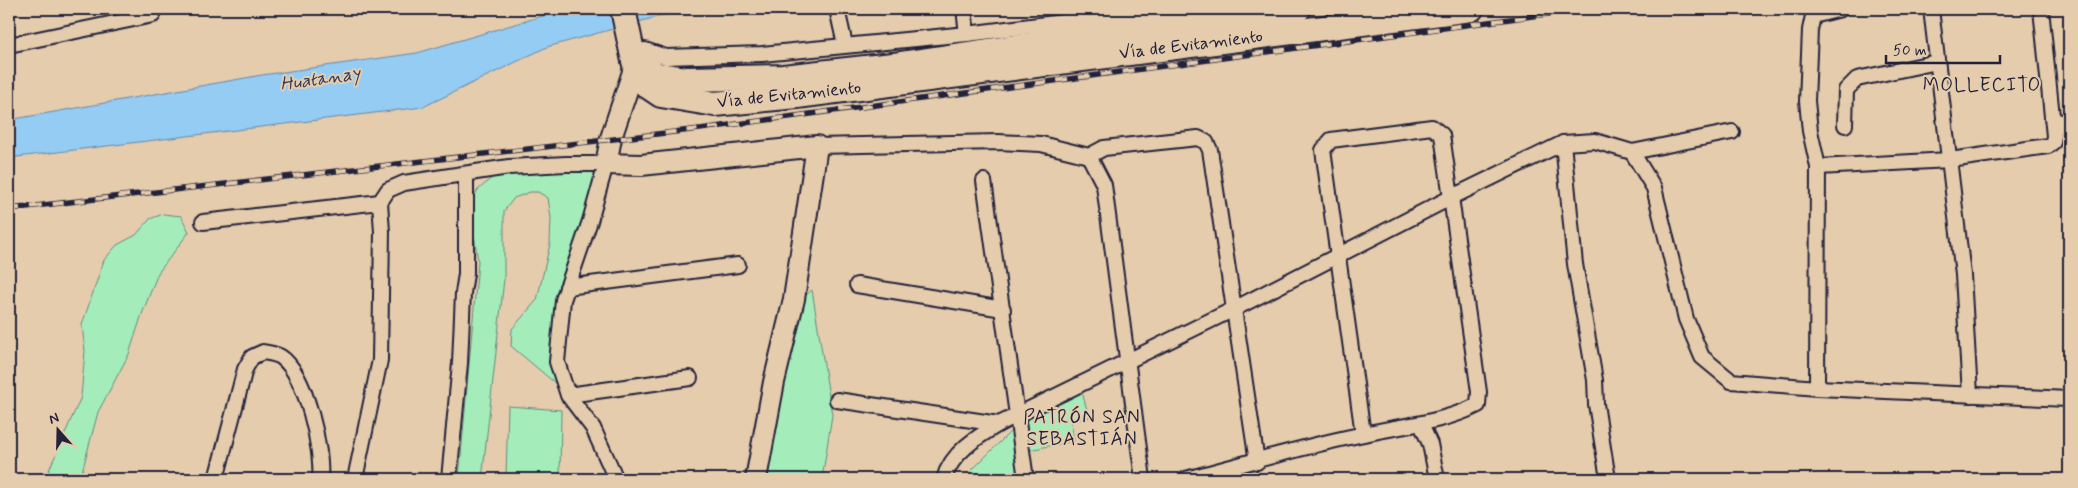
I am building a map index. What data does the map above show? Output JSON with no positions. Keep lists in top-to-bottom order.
{
  "streets": {
    "highway": ["Vía de Evitamiento"]
  },
  "districts": ["MOLLECITO", "PATRÓN SAN SEBASTIÁN"],
  "water": ["Huatanay"],
  "scale_bar": "50 m",
  "north": "top"
}
